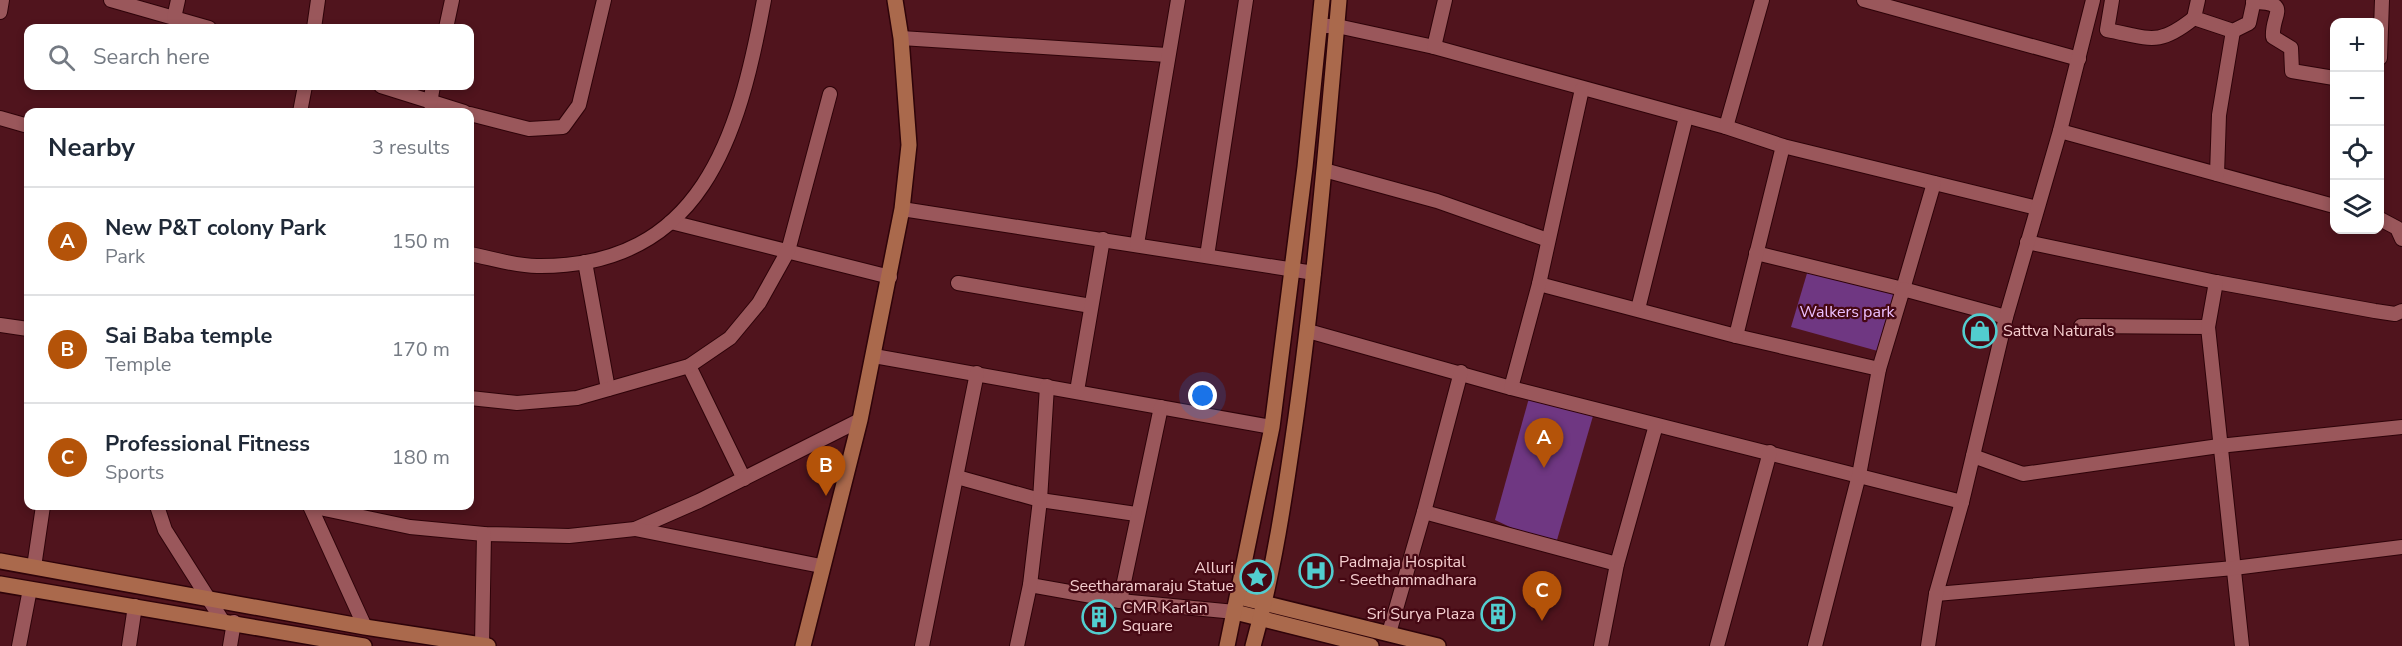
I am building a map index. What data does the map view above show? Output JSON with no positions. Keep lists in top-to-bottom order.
{
  "parks": ["Walkers park"],
  "places": {
    "shop": ["Sattva Naturals"],
    "hospital": ["Padmaja Hospital - Seethammadhara"],
    "place": ["Alluri Seetharamaraju Statue"],
    "building": ["Sri Surya Plaza", "CMR Karlan Square"]
  },
  "page": {
    "map_buttons": ["+", "−"],
    "search": "Search here",
    "heading": ["Nearby", "3 results"],
    "list": [
      {
        "mark": "A",
        "name": "New P&T colony Park",
        "note": "Park",
        "value": "150 m"
      },
      {
        "mark": "B",
        "name": "Sai Baba temple",
        "note": "Temple",
        "value": "170 m"
      },
      {
        "mark": "C",
        "name": "Professional Fitness",
        "note": "Sports",
        "value": "180 m"
      }
    ],
    "pins": ["A", "B", "C"]
  }
}
